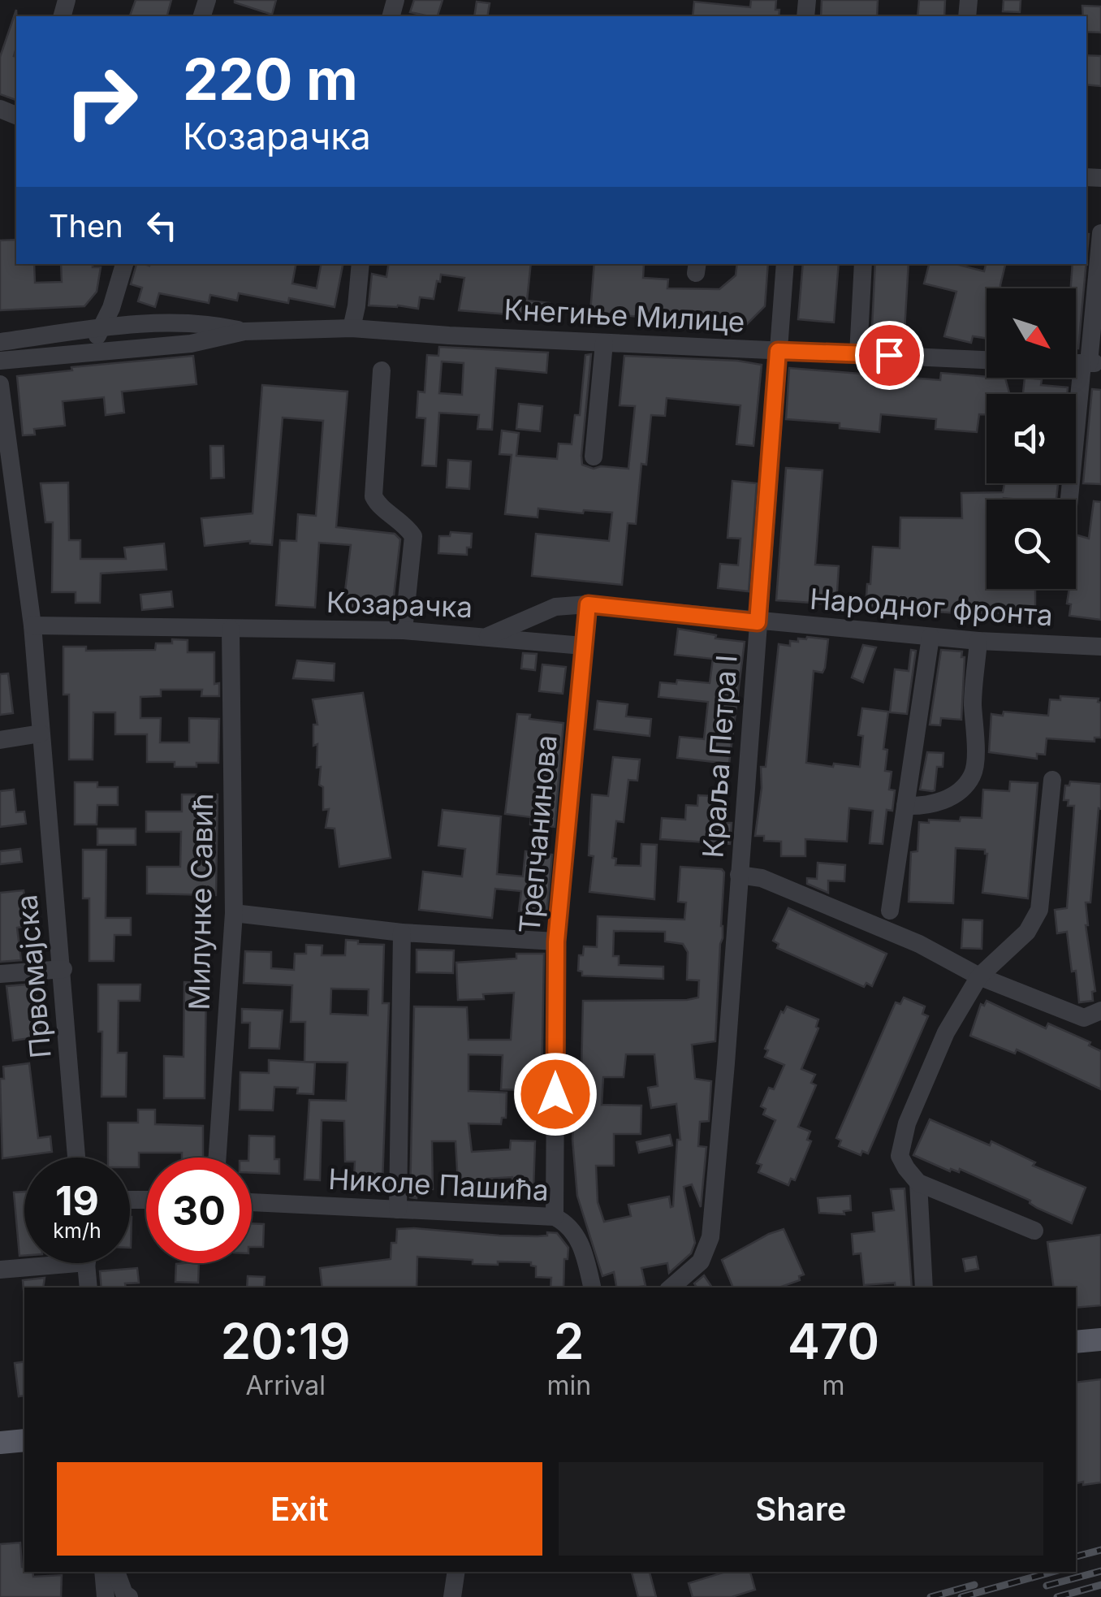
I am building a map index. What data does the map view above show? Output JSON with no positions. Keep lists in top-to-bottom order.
{
  "streets": {
    "street": [
      "Кнегиње Милице",
      "Козарачка",
      "Народног фронта",
      "Краља Петра I",
      "Трепчанинова",
      "Милунке Савић",
      "Првомајска",
      "Николе Пашића"
    ]
  },
  "crossings": [
    ["Кнегиње Милице", "Краља Петра I"],
    ["Козарачка", "Народног фронта"],
    ["Козарачка", "Краља Петра I"],
    ["Козарачка", "Трепчанинова"],
    ["Козарачка", "Милунке Савић"],
    ["Козарачка", "Првомајска"],
    ["Народног фронта", "Краља Петра I"],
    ["Трепчанинова", "Николе Пашића"]
  ],
  "north": "bottom right",
  "page": {
    "turn": ["220 m", "Козарачка"],
    "then": "Then",
    "speed": "19 km/h",
    "limit": "30",
    "eta": [
      "20:19",
      "Arrival",
      "2",
      "min",
      "470",
      "m"
    ],
    "buttons": ["Exit", "Share"]
  }
}
